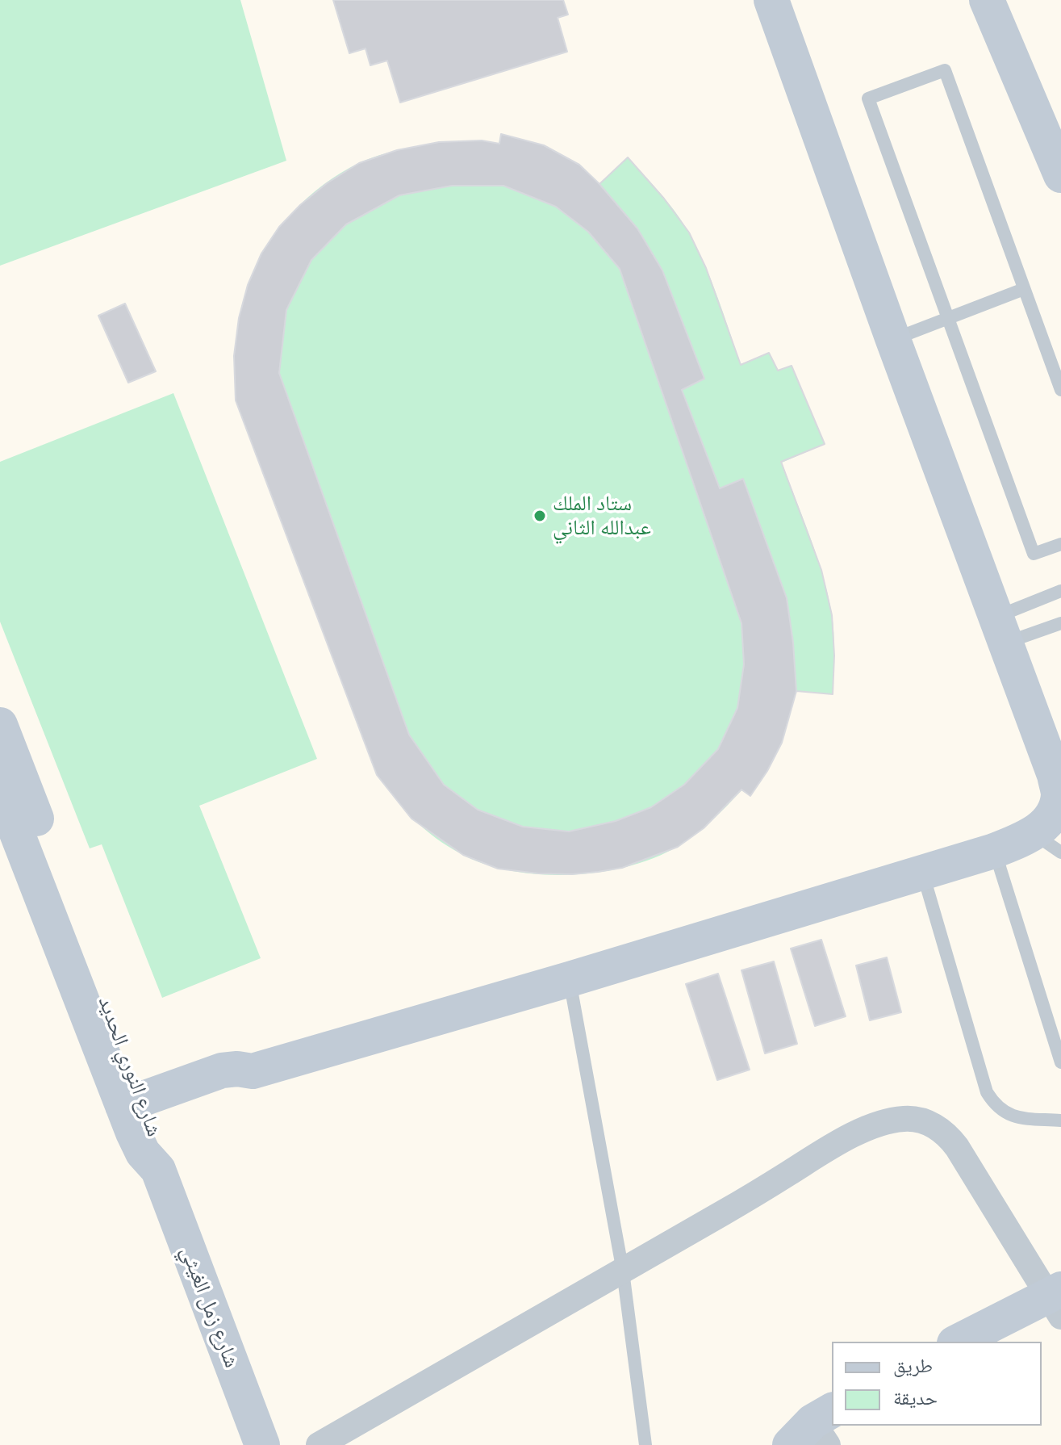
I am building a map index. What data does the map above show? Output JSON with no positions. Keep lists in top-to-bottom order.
{
  "streets": {
    "street": ["شارع النوري الحديد", "شارع زمل الغيثي"]
  },
  "crossings": [
    ["شارع النوري الحديد", "شارع زمل الغيثي"]
  ],
  "places": ["ستاد الملك عبدالله الثاني"],
  "legend": ["طريق", "حديقة"]
}
